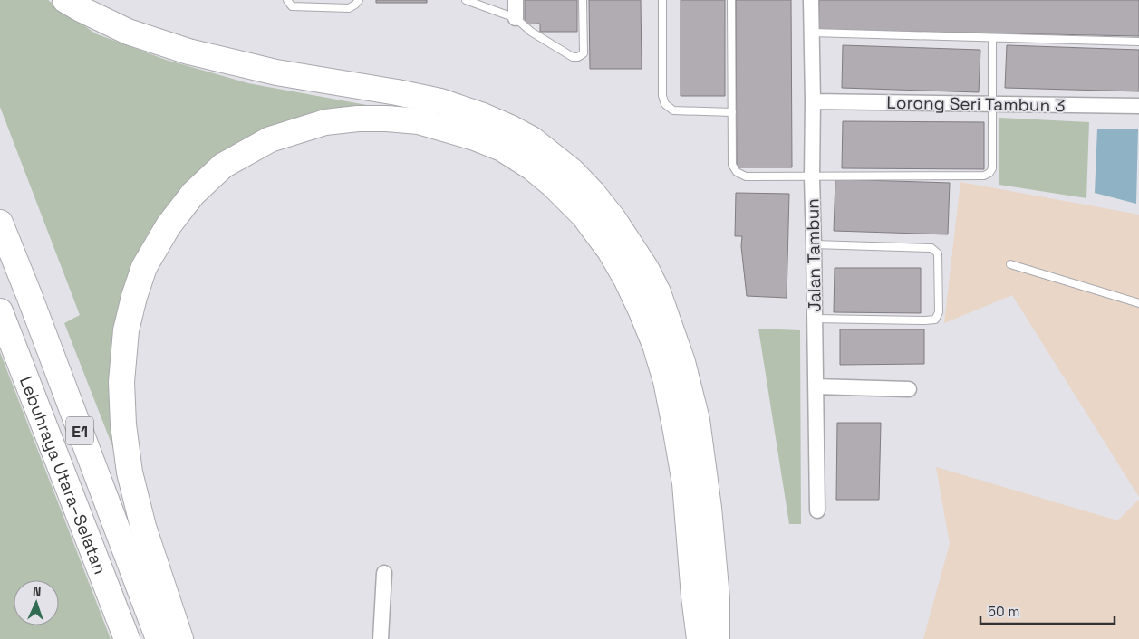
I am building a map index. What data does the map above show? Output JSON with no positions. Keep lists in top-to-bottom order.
{
  "streets": {
    "highway": ["E1", "Lebuhraya Utara–Selatan"],
    "street": ["Lorong Seri Tambun 3", "Jalan Tambun"]
  },
  "crossings": [
    ["Lorong Seri Tambun 3", "Jalan Tambun"]
  ],
  "scale_bar": "50 m",
  "north": "top"
}
